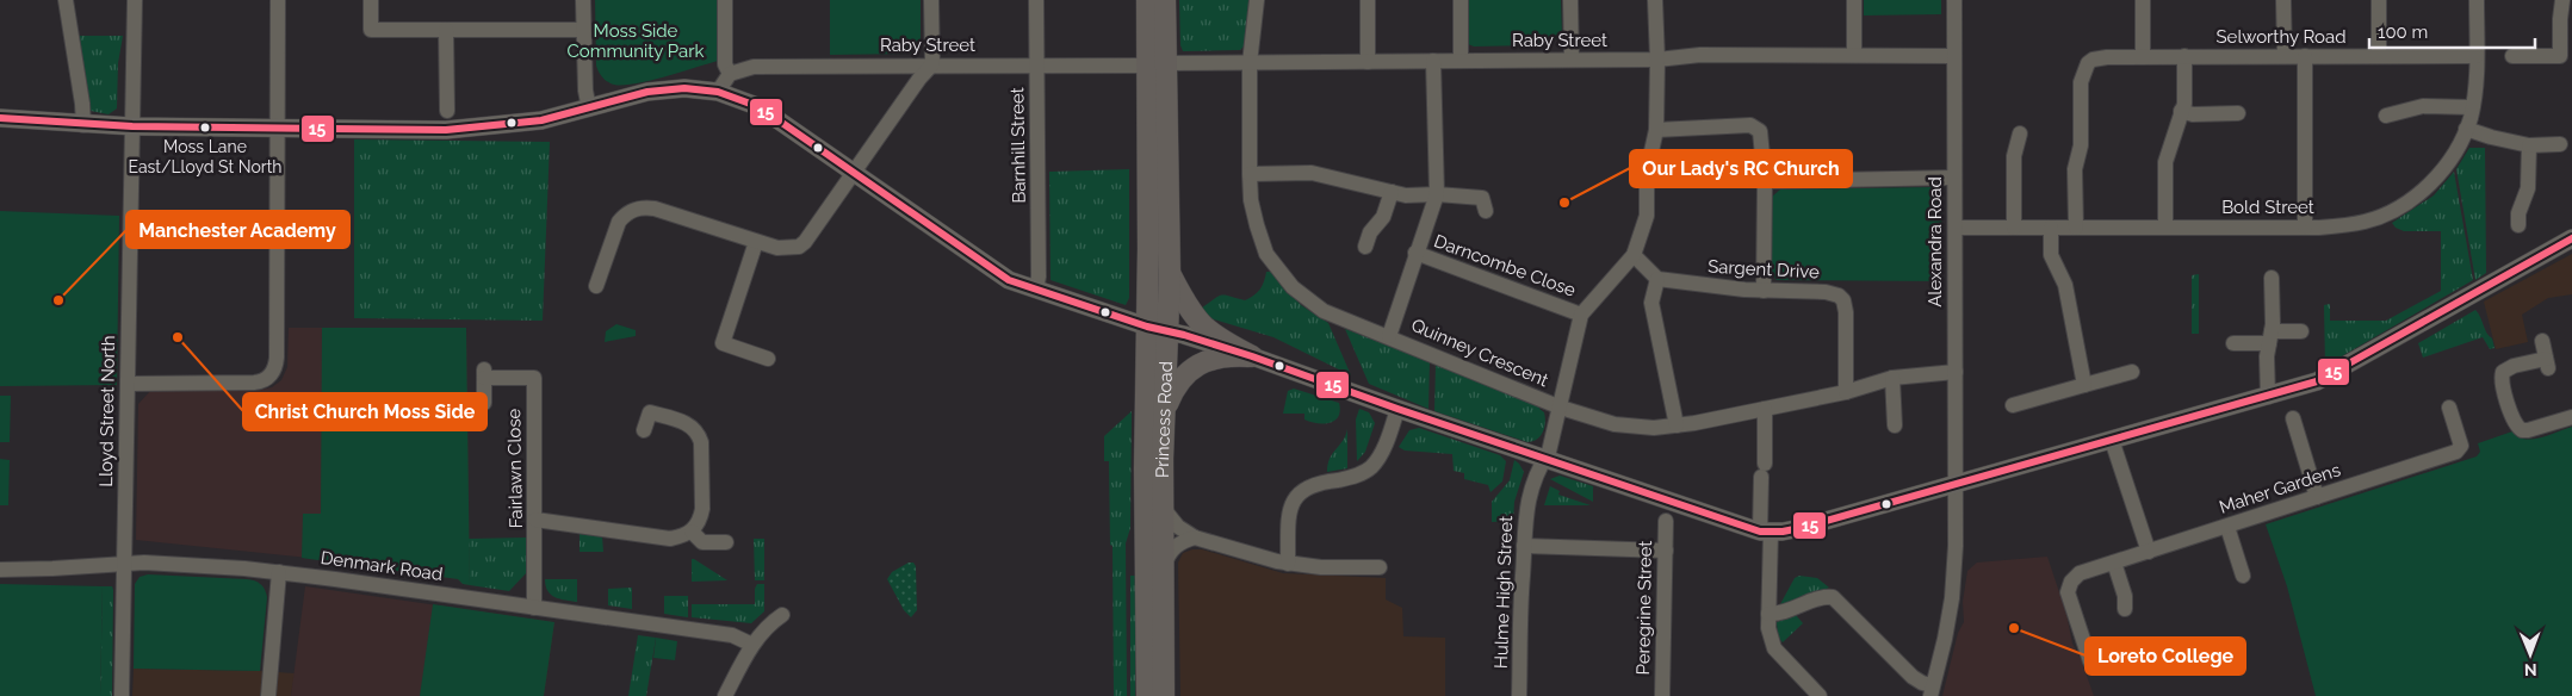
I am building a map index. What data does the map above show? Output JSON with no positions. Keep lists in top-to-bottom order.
{
  "streets": {
    "highway": ["Princess Road"],
    "street": [
      "Selworthy Road",
      "Raby Street",
      "Barnhill Street",
      "Bold Street",
      "Alexandra Road",
      "Darncombe Close",
      "Sargent Drive",
      "Quinney Crescent",
      "Lloyd Street North",
      "Fairlawn Close",
      "Maher Gardens",
      "Denmark Road",
      "Hulme High Street",
      "Peregrine Street"
    ]
  },
  "crossings": [
    ["Selworthy Road", "Bold Street"],
    ["Raby Street", "Barnhill Street"],
    ["Raby Street", "Alexandra Road"],
    ["Raby Street", "Quinney Crescent"],
    ["Raby Street", "Princess Road"],
    ["Bold Street", "Alexandra Road"],
    ["Alexandra Road", "Quinney Crescent"],
    ["Darncombe Close", "Hulme High Street"],
    ["Sargent Drive", "Quinney Crescent"],
    ["Quinney Crescent", "Hulme High Street"],
    ["Lloyd Street North", "Denmark Road"],
    ["Fairlawn Close", "Denmark Road"]
  ],
  "parks": ["Moss Side Community Park"],
  "places": [
    "Moss Lane East/Lloyd St North",
    "Our Lady's RC Church",
    "Manchester Academy",
    "Christ Church Moss Side",
    "Loreto College"
  ],
  "lines": ["transit line 15"],
  "scale_bar": "100 m",
  "north": "bottom"
}
